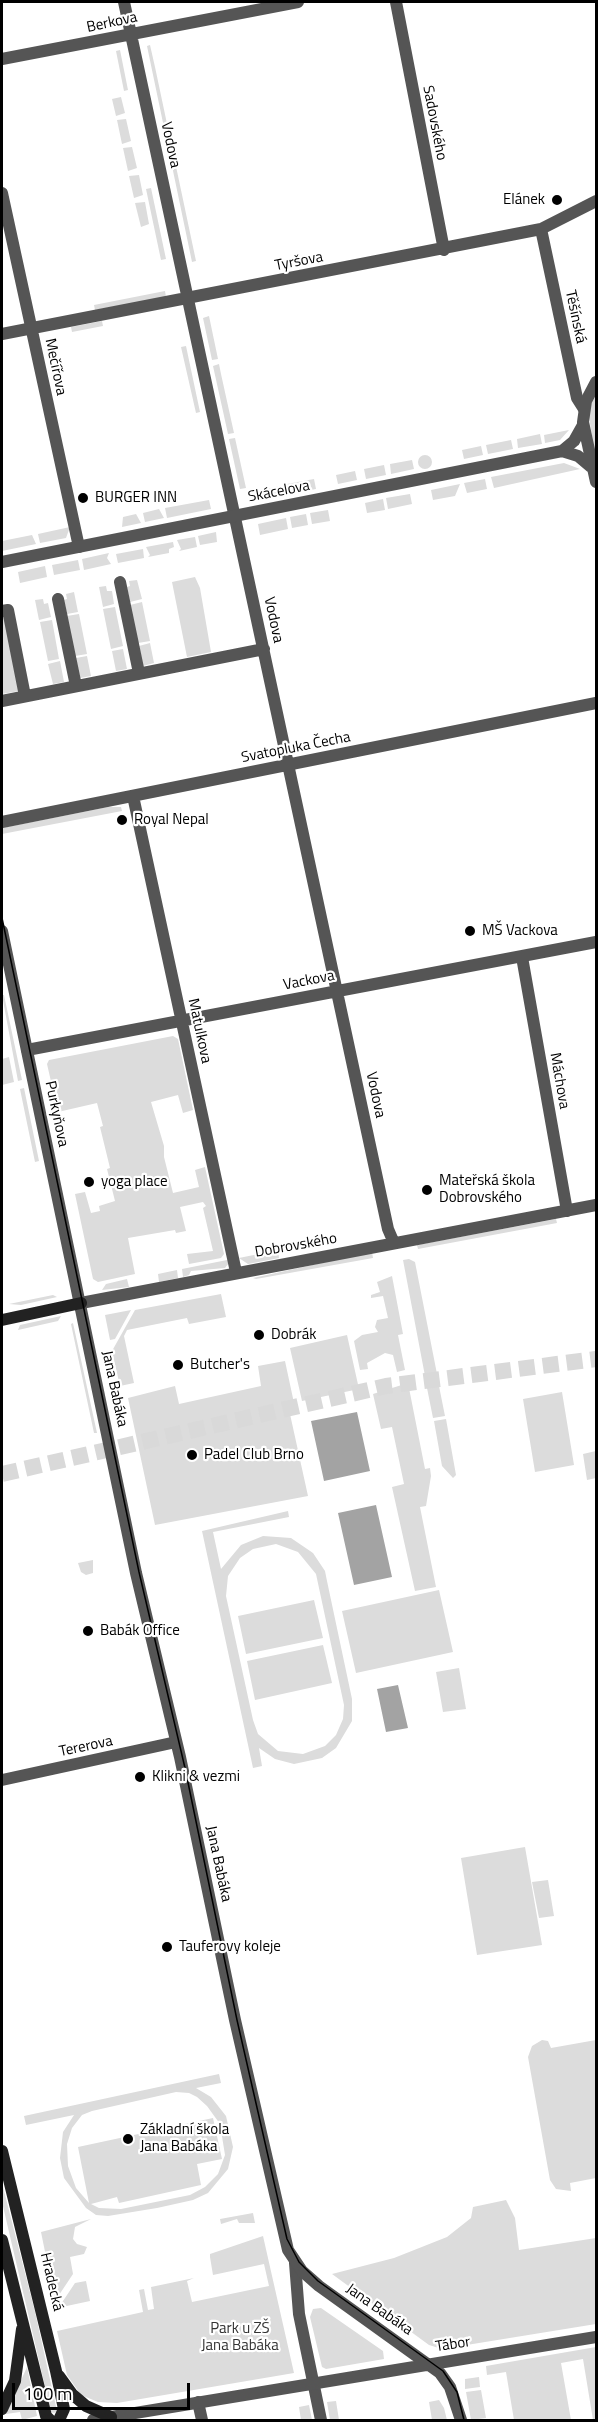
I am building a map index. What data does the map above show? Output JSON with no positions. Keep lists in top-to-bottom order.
{
  "streets": {
    "main road": ["Dobrovského", "Hradecká"],
    "street": [
      "Berkova",
      "Sadovského",
      "Vodova",
      "Tyršova",
      "Těšínská",
      "Mečířova",
      "Skácelova",
      "Svatopluka Čecha",
      "Vackova",
      "Matulkova",
      "Máchova",
      "Purkyňova",
      "Jana Babáka",
      "Tererova",
      "Tábor"
    ]
  },
  "crossings": [
    ["Berkova", "Vodova"],
    ["Sadovského", "Tyršova"],
    ["Vodova", "Tyršova"],
    ["Vodova", "Skácelova"],
    ["Vodova", "Svatopluka Čecha"],
    ["Vodova", "Vackova"],
    ["Vodova", "Dobrovského"],
    ["Tyršova", "Těšínská"],
    ["Tyršova", "Mečířova"],
    ["Mečířova", "Skácelova"],
    ["Svatopluka Čecha", "Matulkova"],
    ["Vackova", "Matulkova"],
    ["Vackova", "Máchova"],
    ["Vackova", "Purkyňova"],
    ["Matulkova", "Dobrovského"],
    ["Máchova", "Dobrovského"],
    ["Purkyňova", "Dobrovského"],
    ["Purkyňova", "Jana Babáka"],
    ["Dobrovského", "Jana Babáka"],
    ["Jana Babáka", "Tererova"],
    ["Jana Babáka", "Tábor"]
  ],
  "parks": ["Park u ZŠ Jana Babáka"],
  "places": [
    "Elánek",
    "BURGER INN",
    "Royal Nepal",
    "MŠ Vackova",
    "yoga place",
    "Mateřská škola Dobrovského",
    "Dobrák",
    "Butcher's",
    "Padel Club Brno",
    "Babák Office",
    "Klikni & vezmi",
    "Tauferovy koleje",
    "Základní škola Jana Babáka"
  ],
  "scale_bar": "100 m"
}
